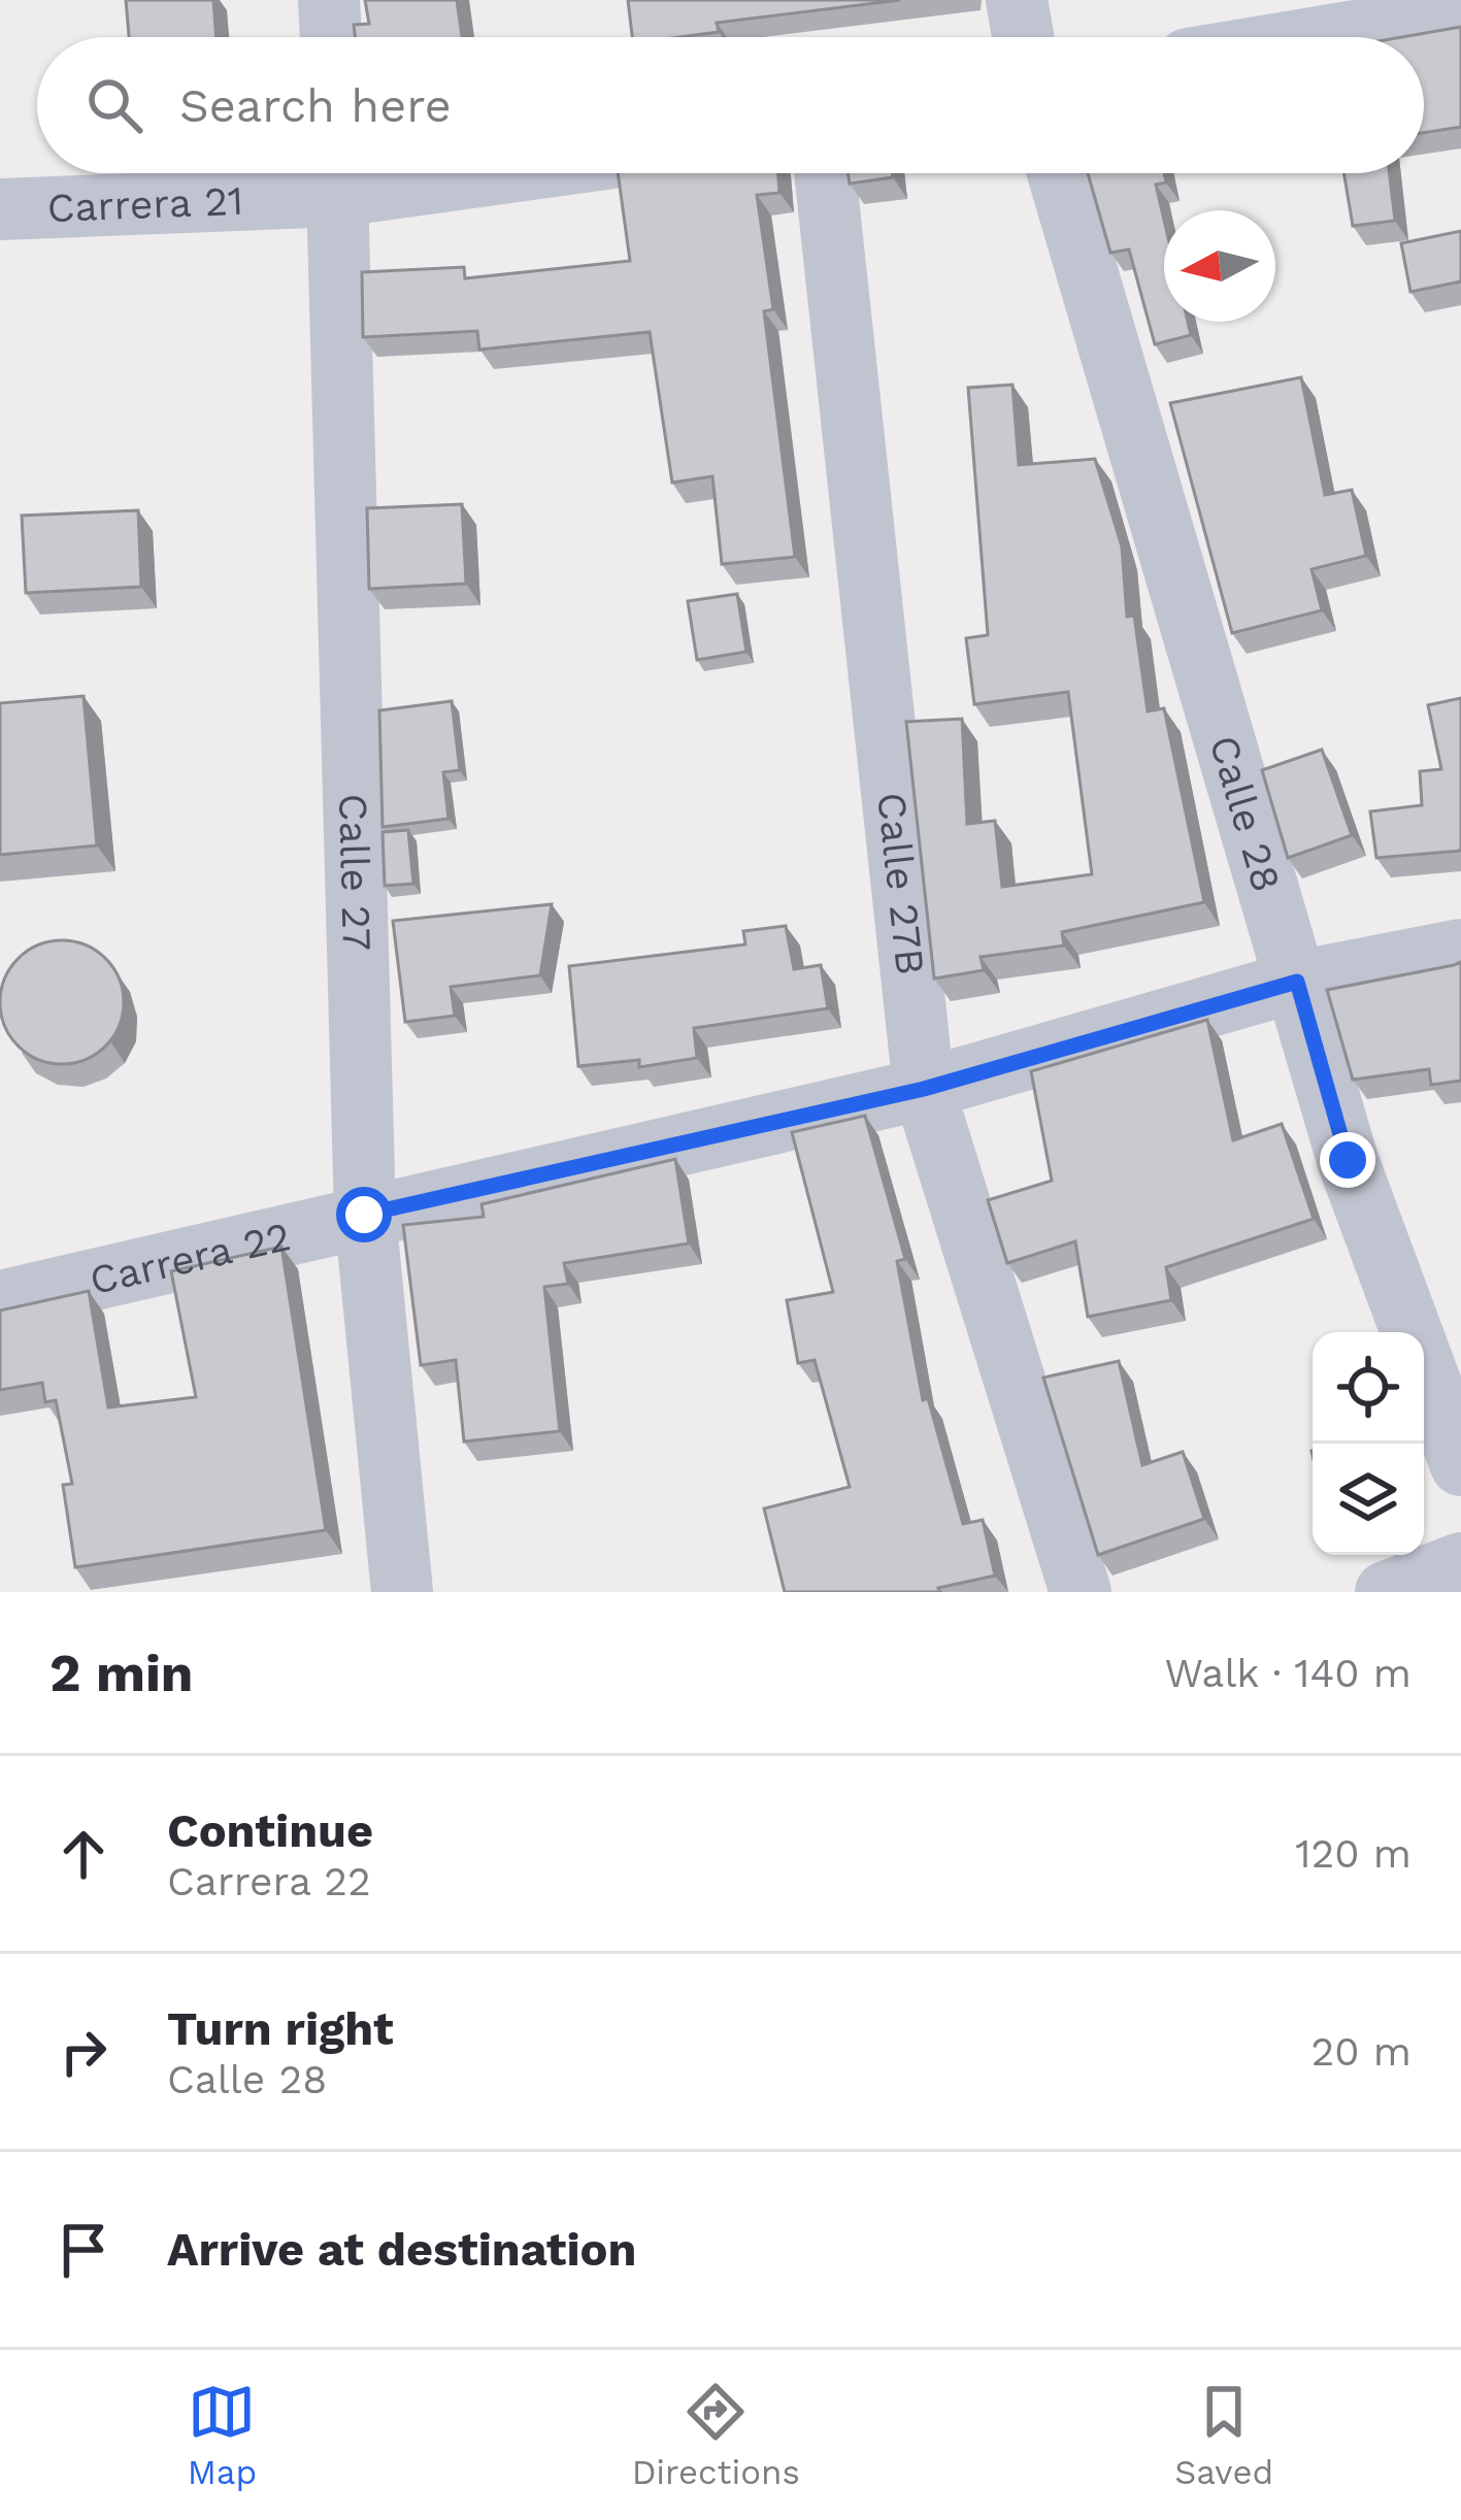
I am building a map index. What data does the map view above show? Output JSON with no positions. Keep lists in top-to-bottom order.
{
  "streets": {
    "street": [
      "Carrera 21",
      "Calle 28",
      "Calle 27",
      "Calle 27B",
      "Carrera 22"
    ]
  },
  "crossings": [
    ["Carrera 21", "Calle 27"],
    ["Calle 28", "Carrera 22"],
    ["Calle 27", "Carrera 22"],
    ["Calle 27B", "Carrera 22"]
  ],
  "north": "left",
  "page": {
    "search": "Search here",
    "heading": ["2 min", "Walk · 140 m"],
    "list": [
      ["Continue", "Carrera 22", "120 m"],
      ["Turn right", "Calle 28", "20 m"],
      "Arrive at destination"
    ],
    "nav": ["Map", "Directions", "Saved"]
  }
}
